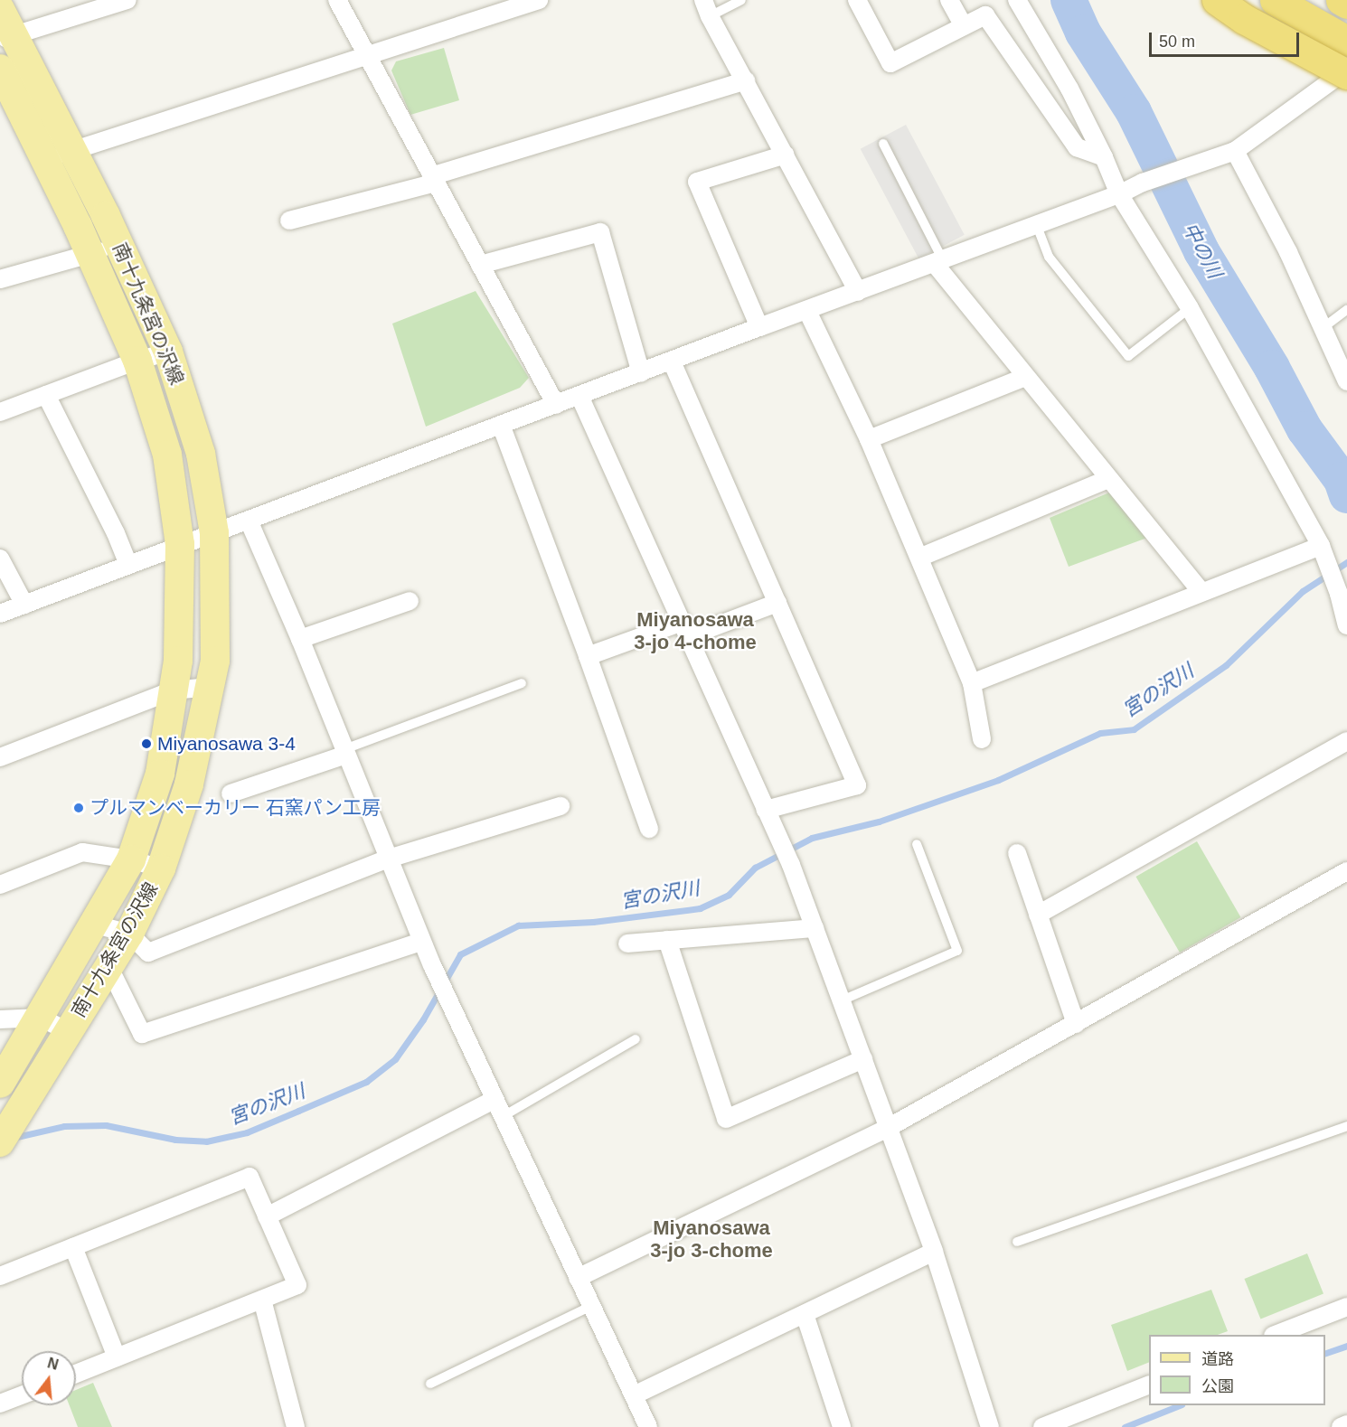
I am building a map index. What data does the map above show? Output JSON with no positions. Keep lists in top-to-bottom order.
{
  "streets": {
    "main road": ["南十九条宮の沢線"]
  },
  "districts": ["Miyanosawa 3-jo 4-chome", "Miyanosawa 3-jo 3-chome"],
  "water": ["中の川", "宮の沢川"],
  "places": ["Miyanosawa 3-4", "プルマンベーカリー 石窯パン工房"],
  "legend": ["道路", "公園"],
  "scale_bar": "50 m",
  "north": "top"
}
